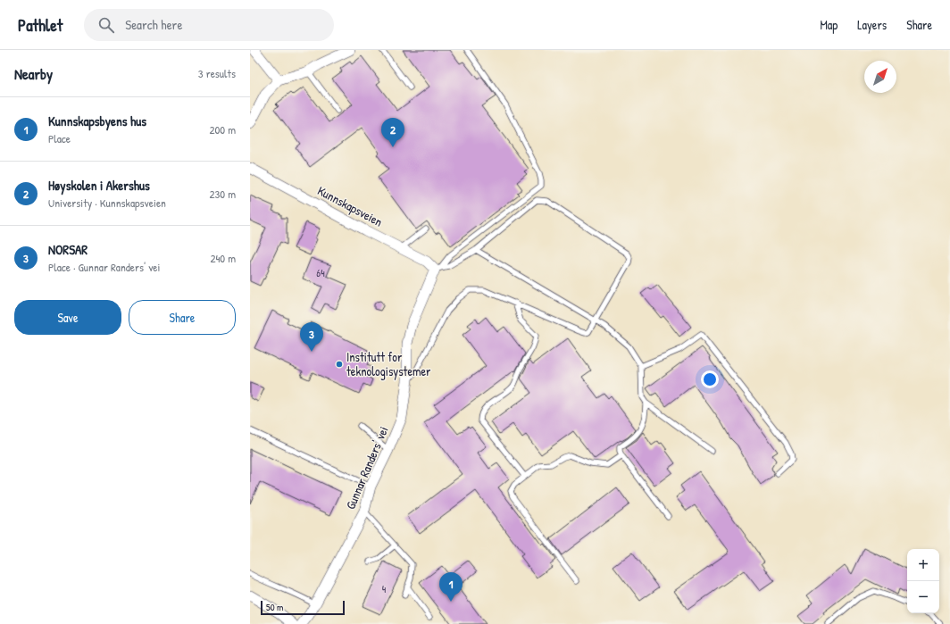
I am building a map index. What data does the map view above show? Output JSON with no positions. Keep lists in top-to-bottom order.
{
  "streets": {
    "street": ["Kunnskapsveien", "Gunnar Randers' vei"]
  },
  "crossings": [
    ["Kunnskapsveien", "Gunnar Randers' vei"]
  ],
  "places": ["Institutt for teknologisystemer"],
  "house_numbers": ["64", "4"],
  "scale_bar": "50 m",
  "north": "top right",
  "page": {
    "header": "Pathlet",
    "search": "Search here",
    "nav": ["Map", "Layers", "Share"],
    "heading": ["Nearby", "3 results"],
    "list": [
      {
        "mark": "1",
        "name": "Kunnskapsbyens hus",
        "note": "Place",
        "value": "200 m"
      },
      {
        "mark": "2",
        "name": "Høyskolen i Akershus",
        "note": "University · Kunnskapsveien",
        "value": "230 m"
      },
      {
        "mark": "3",
        "name": "NORSAR",
        "note": "Place · Gunnar Randers' vei",
        "value": "240 m"
      }
    ],
    "pins": ["2", "3", "1"],
    "buttons": ["Save", "Share"],
    "map_buttons": ["+", "−"],
    "scale": "50 m"
  }
}
